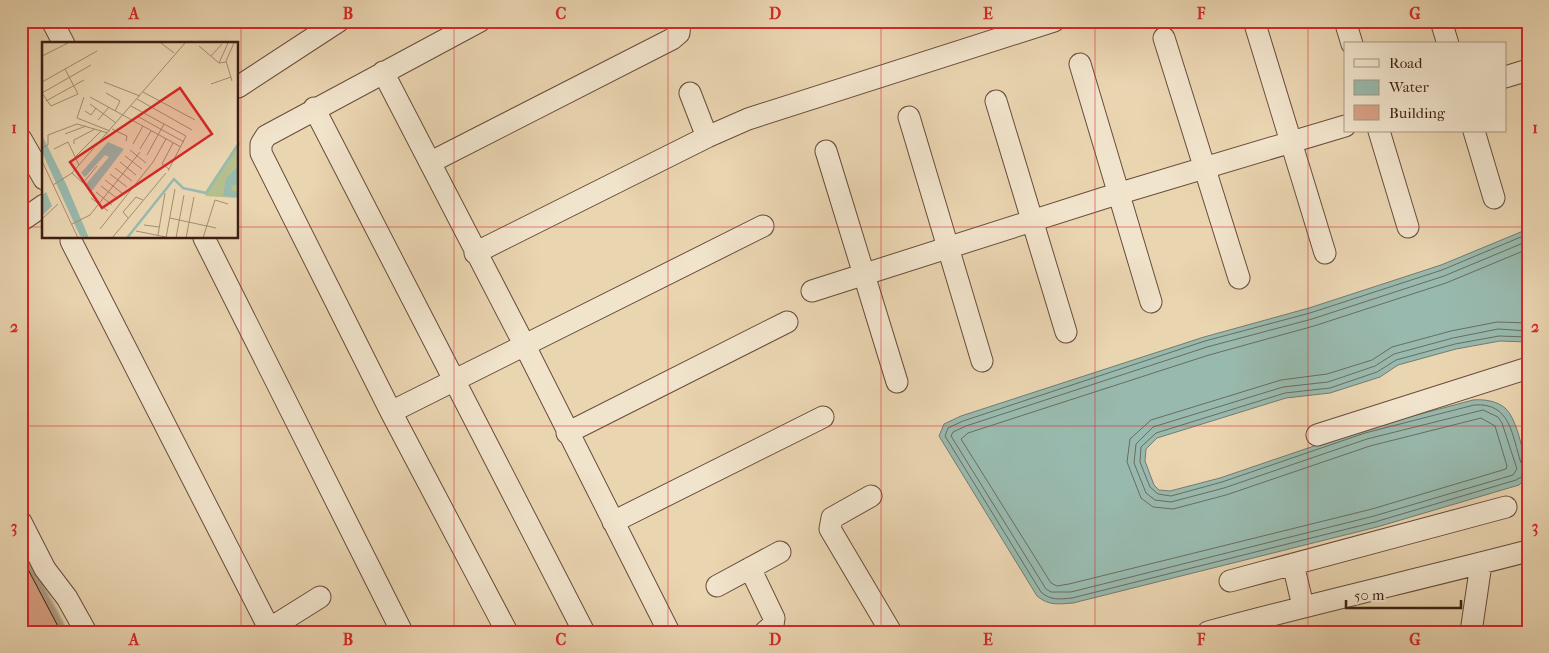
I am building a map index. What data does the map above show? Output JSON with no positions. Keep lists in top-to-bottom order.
{
  "legend": ["Road", "Water", "Building"],
  "scale_bar": "50 m",
  "grid": {
    "columns": [
      "A",
      "B",
      "C",
      "D",
      "E",
      "F",
      "G"
    ],
    "rows": ["1", "2", "3"]
  }
}
